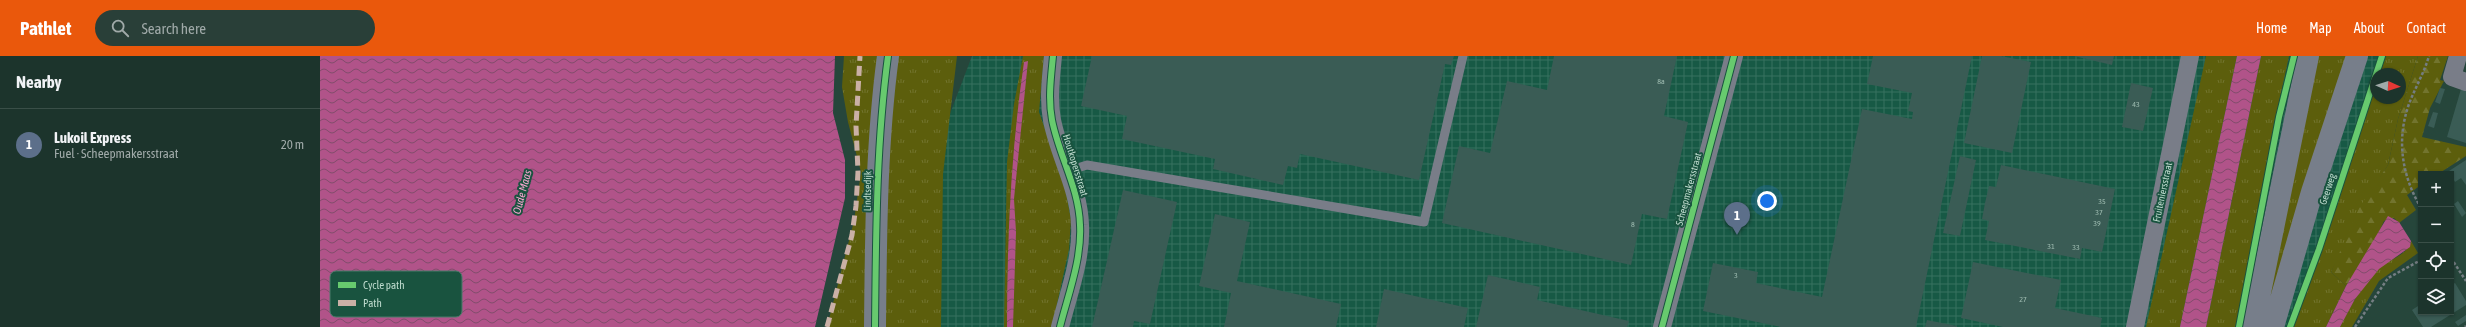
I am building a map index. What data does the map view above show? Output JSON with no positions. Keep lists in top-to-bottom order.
{
  "streets": {
    "main road": ["Geerweg", "Lindtsedijk"],
    "street": ["Houtkopersstraat", "Scheepmakersstraat", "Fruiteniersstraat"]
  },
  "water": ["Oude Maas"],
  "house_numbers": [
    "8a",
    "43",
    "35",
    "37",
    "39",
    "8",
    "31",
    "33",
    "3",
    "27"
  ],
  "legend": ["Cycle path", "Path"],
  "north": "right",
  "page": {
    "header": "Pathlet",
    "search": "Search here",
    "nav": [
      "Home",
      "Map",
      "About",
      "Contact"
    ],
    "heading": "Nearby",
    "list": [
      {
        "mark": "1",
        "name": "Lukoil Express",
        "note": "Fuel · Scheepmakersstraat",
        "value": "20 m"
      }
    ],
    "map_buttons": ["+", "−"],
    "pins": "1"
  }
}
